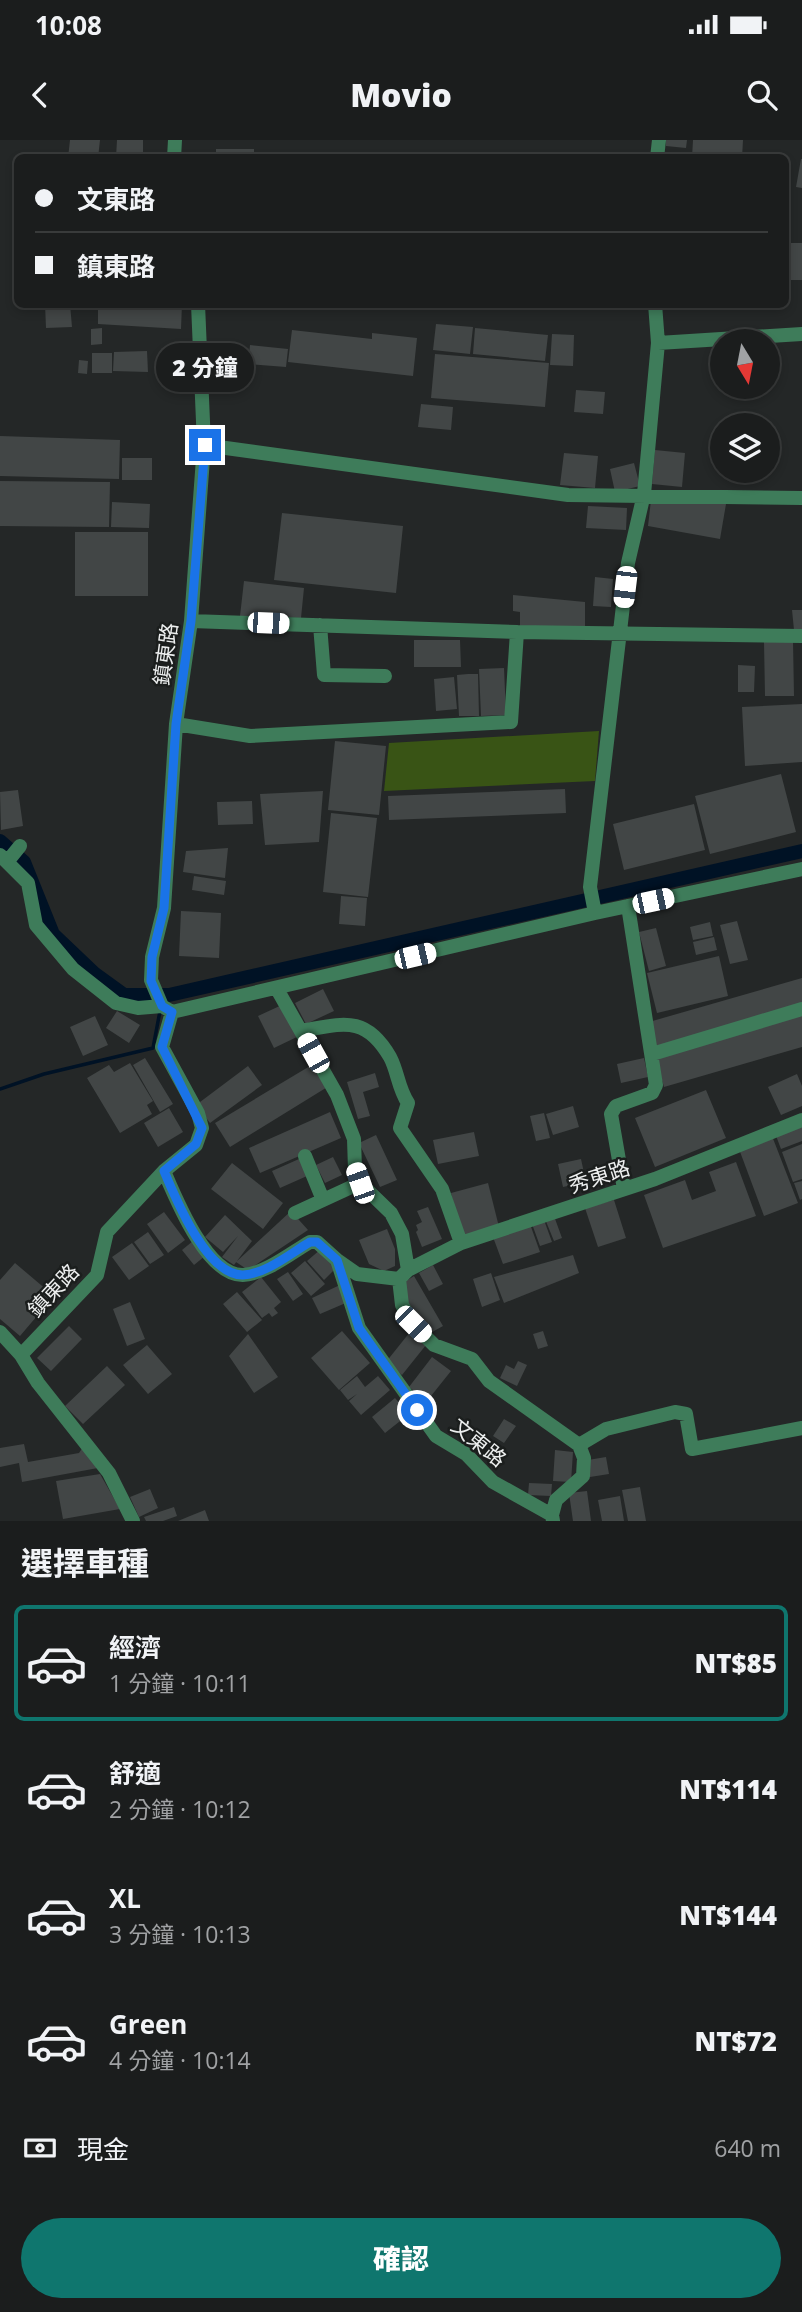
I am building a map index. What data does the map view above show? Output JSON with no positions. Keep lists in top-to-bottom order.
{
  "streets": {
    "street": ["鎮東路", "秀東路", "文東路"]
  },
  "north": "bottom",
  "page": {
    "status": "10:08",
    "header": "Movio",
    "banner": ["文東路", "鎮東路"],
    "bubble": "2 分鐘",
    "heading": "選擇車種",
    "list": [
      {
        "name": "經濟",
        "note": "1 分鐘 · 10:11",
        "value": "NT$85"
      },
      {
        "name": "舒適",
        "note": "2 分鐘 · 10:12",
        "value": "NT$114"
      },
      {
        "name": "XL",
        "note": "3 分鐘 · 10:13",
        "value": "NT$144"
      },
      {
        "name": "Green",
        "note": "4 分鐘 · 10:14",
        "value": "NT$72"
      }
    ],
    "pay": ["現金", "640 m"],
    "buttons": "確認"
  }
}
